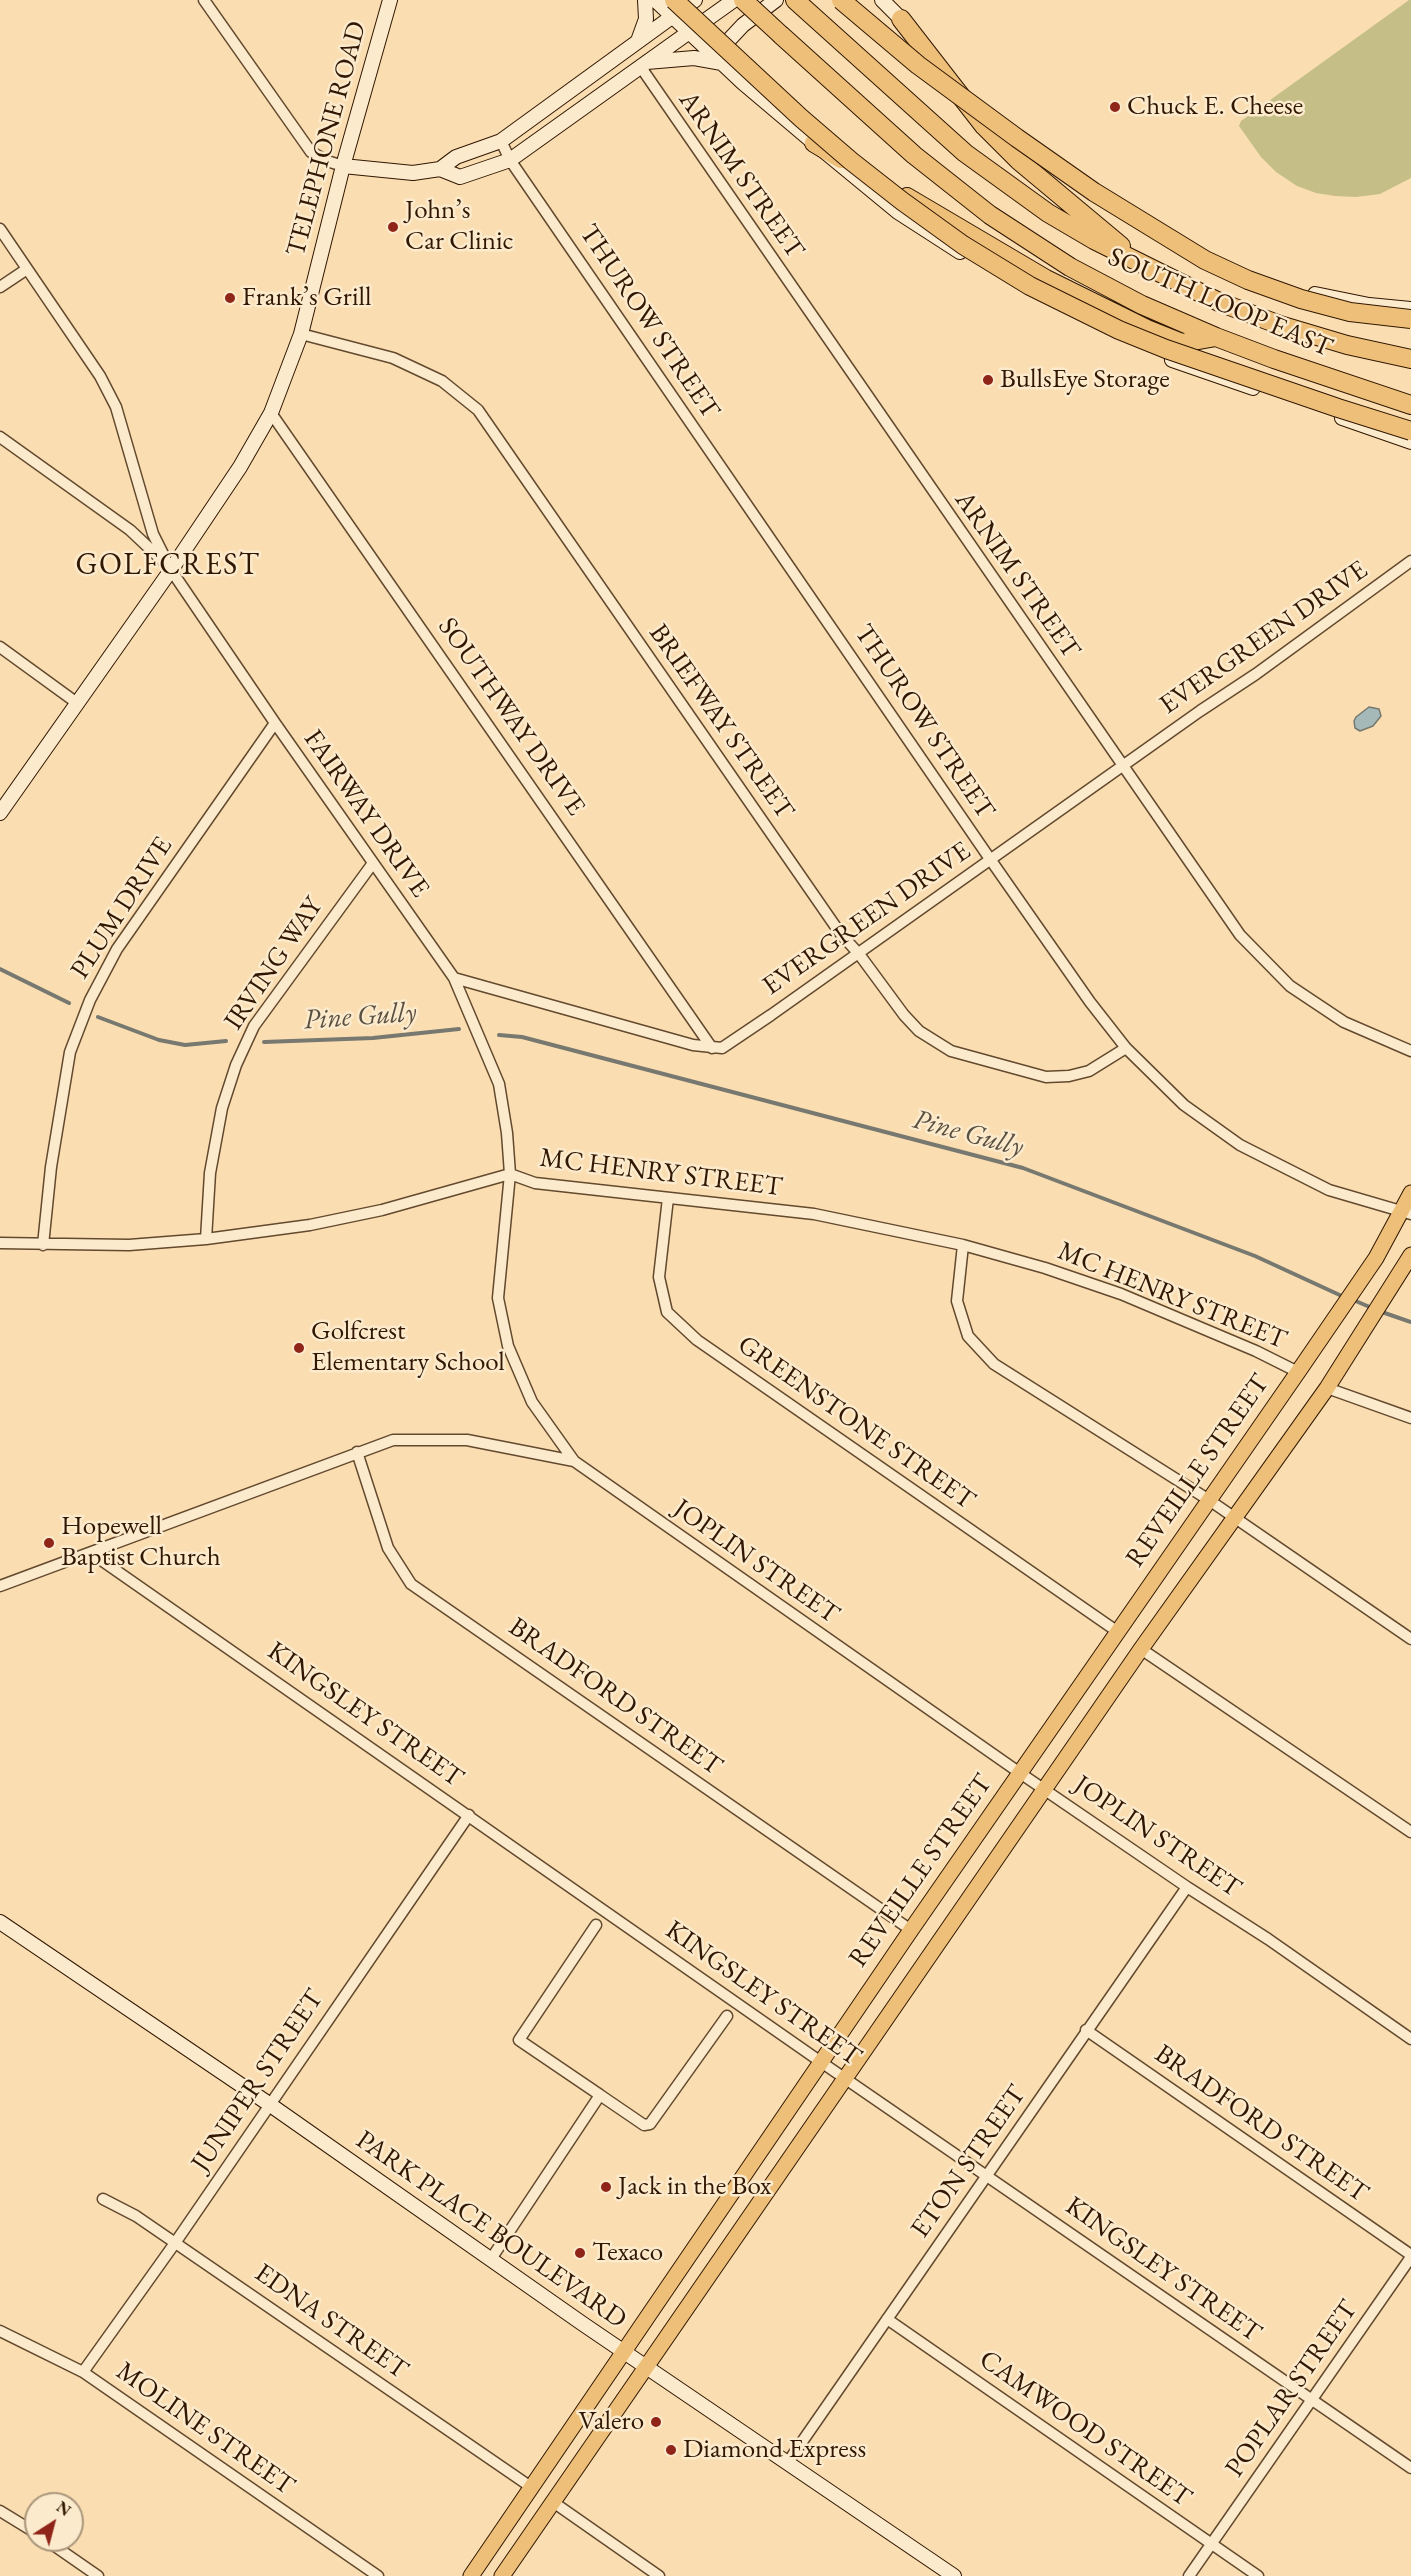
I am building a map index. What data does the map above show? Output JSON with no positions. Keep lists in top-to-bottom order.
{
  "streets": {
    "highway": ["SOUTH LOOP EAST"],
    "main road": ["TELEPHONE ROAD", "REVEILLE STREET", "PARK PLACE BOULEVARD"],
    "street": [
      "ARNIM STREET",
      "THUROW STREET",
      "EVERGREEN DRIVE",
      "SOUTHWAY DRIVE",
      "BRIEFWAY STREET",
      "FAIRWAY DRIVE",
      "PLUM DRIVE",
      "IRVING WAY",
      "MC HENRY STREET",
      "GREENSTONE STREET",
      "JOPLIN STREET",
      "BRADFORD STREET",
      "KINGSLEY STREET",
      "JUNIPER STREET",
      "ETON STREET",
      "EDNA STREET",
      "POPLAR STREET",
      "MOLINE STREET",
      "CAMWOOD STREET"
    ]
  },
  "crossings": [
    ["TELEPHONE ROAD", "SOUTHWAY DRIVE"],
    ["TELEPHONE ROAD", "BRIEFWAY STREET"],
    ["TELEPHONE ROAD", "FAIRWAY DRIVE"],
    ["ARNIM STREET", "EVERGREEN DRIVE"],
    ["THUROW STREET", "EVERGREEN DRIVE"],
    ["THUROW STREET", "BRIEFWAY STREET"],
    ["THUROW STREET", "REVEILLE STREET"],
    ["EVERGREEN DRIVE", "SOUTHWAY DRIVE"],
    ["EVERGREEN DRIVE", "BRIEFWAY STREET"],
    ["FAIRWAY DRIVE", "PLUM DRIVE"],
    ["FAIRWAY DRIVE", "IRVING WAY"],
    ["FAIRWAY DRIVE", "MC HENRY STREET"],
    ["FAIRWAY DRIVE", "JOPLIN STREET"],
    ["PLUM DRIVE", "MC HENRY STREET"],
    ["IRVING WAY", "MC HENRY STREET"],
    ["MC HENRY STREET", "GREENSTONE STREET"],
    ["MC HENRY STREET", "REVEILLE STREET"],
    ["GREENSTONE STREET", "REVEILLE STREET"],
    ["REVEILLE STREET", "JOPLIN STREET"],
    ["REVEILLE STREET", "BRADFORD STREET"],
    ["REVEILLE STREET", "KINGSLEY STREET"],
    ["REVEILLE STREET", "PARK PLACE BOULEVARD"],
    ["REVEILLE STREET", "EDNA STREET"],
    ["JOPLIN STREET", "BRADFORD STREET"],
    ["JOPLIN STREET", "KINGSLEY STREET"],
    ["JOPLIN STREET", "ETON STREET"],
    ["BRADFORD STREET", "ETON STREET"],
    ["BRADFORD STREET", "POPLAR STREET"],
    ["KINGSLEY STREET", "JUNIPER STREET"],
    ["KINGSLEY STREET", "ETON STREET"],
    ["KINGSLEY STREET", "POPLAR STREET"],
    ["JUNIPER STREET", "PARK PLACE BOULEVARD"],
    ["JUNIPER STREET", "EDNA STREET"],
    ["JUNIPER STREET", "MOLINE STREET"],
    ["ETON STREET", "PARK PLACE BOULEVARD"],
    ["ETON STREET", "CAMWOOD STREET"],
    ["POPLAR STREET", "CAMWOOD STREET"]
  ],
  "districts": ["GOLFCREST"],
  "water": ["Pine Gully"],
  "places": [
    "Chuck E. Cheese",
    "John’s Car Clinic",
    "Frank’s Grill",
    "BullsEye Storage",
    "Golfcrest Elementary School",
    "Hopewell Baptist Church",
    "Jack in the Box",
    "Texaco",
    "Valero",
    "Diamond Express"
  ],
  "north": "top right"
}
